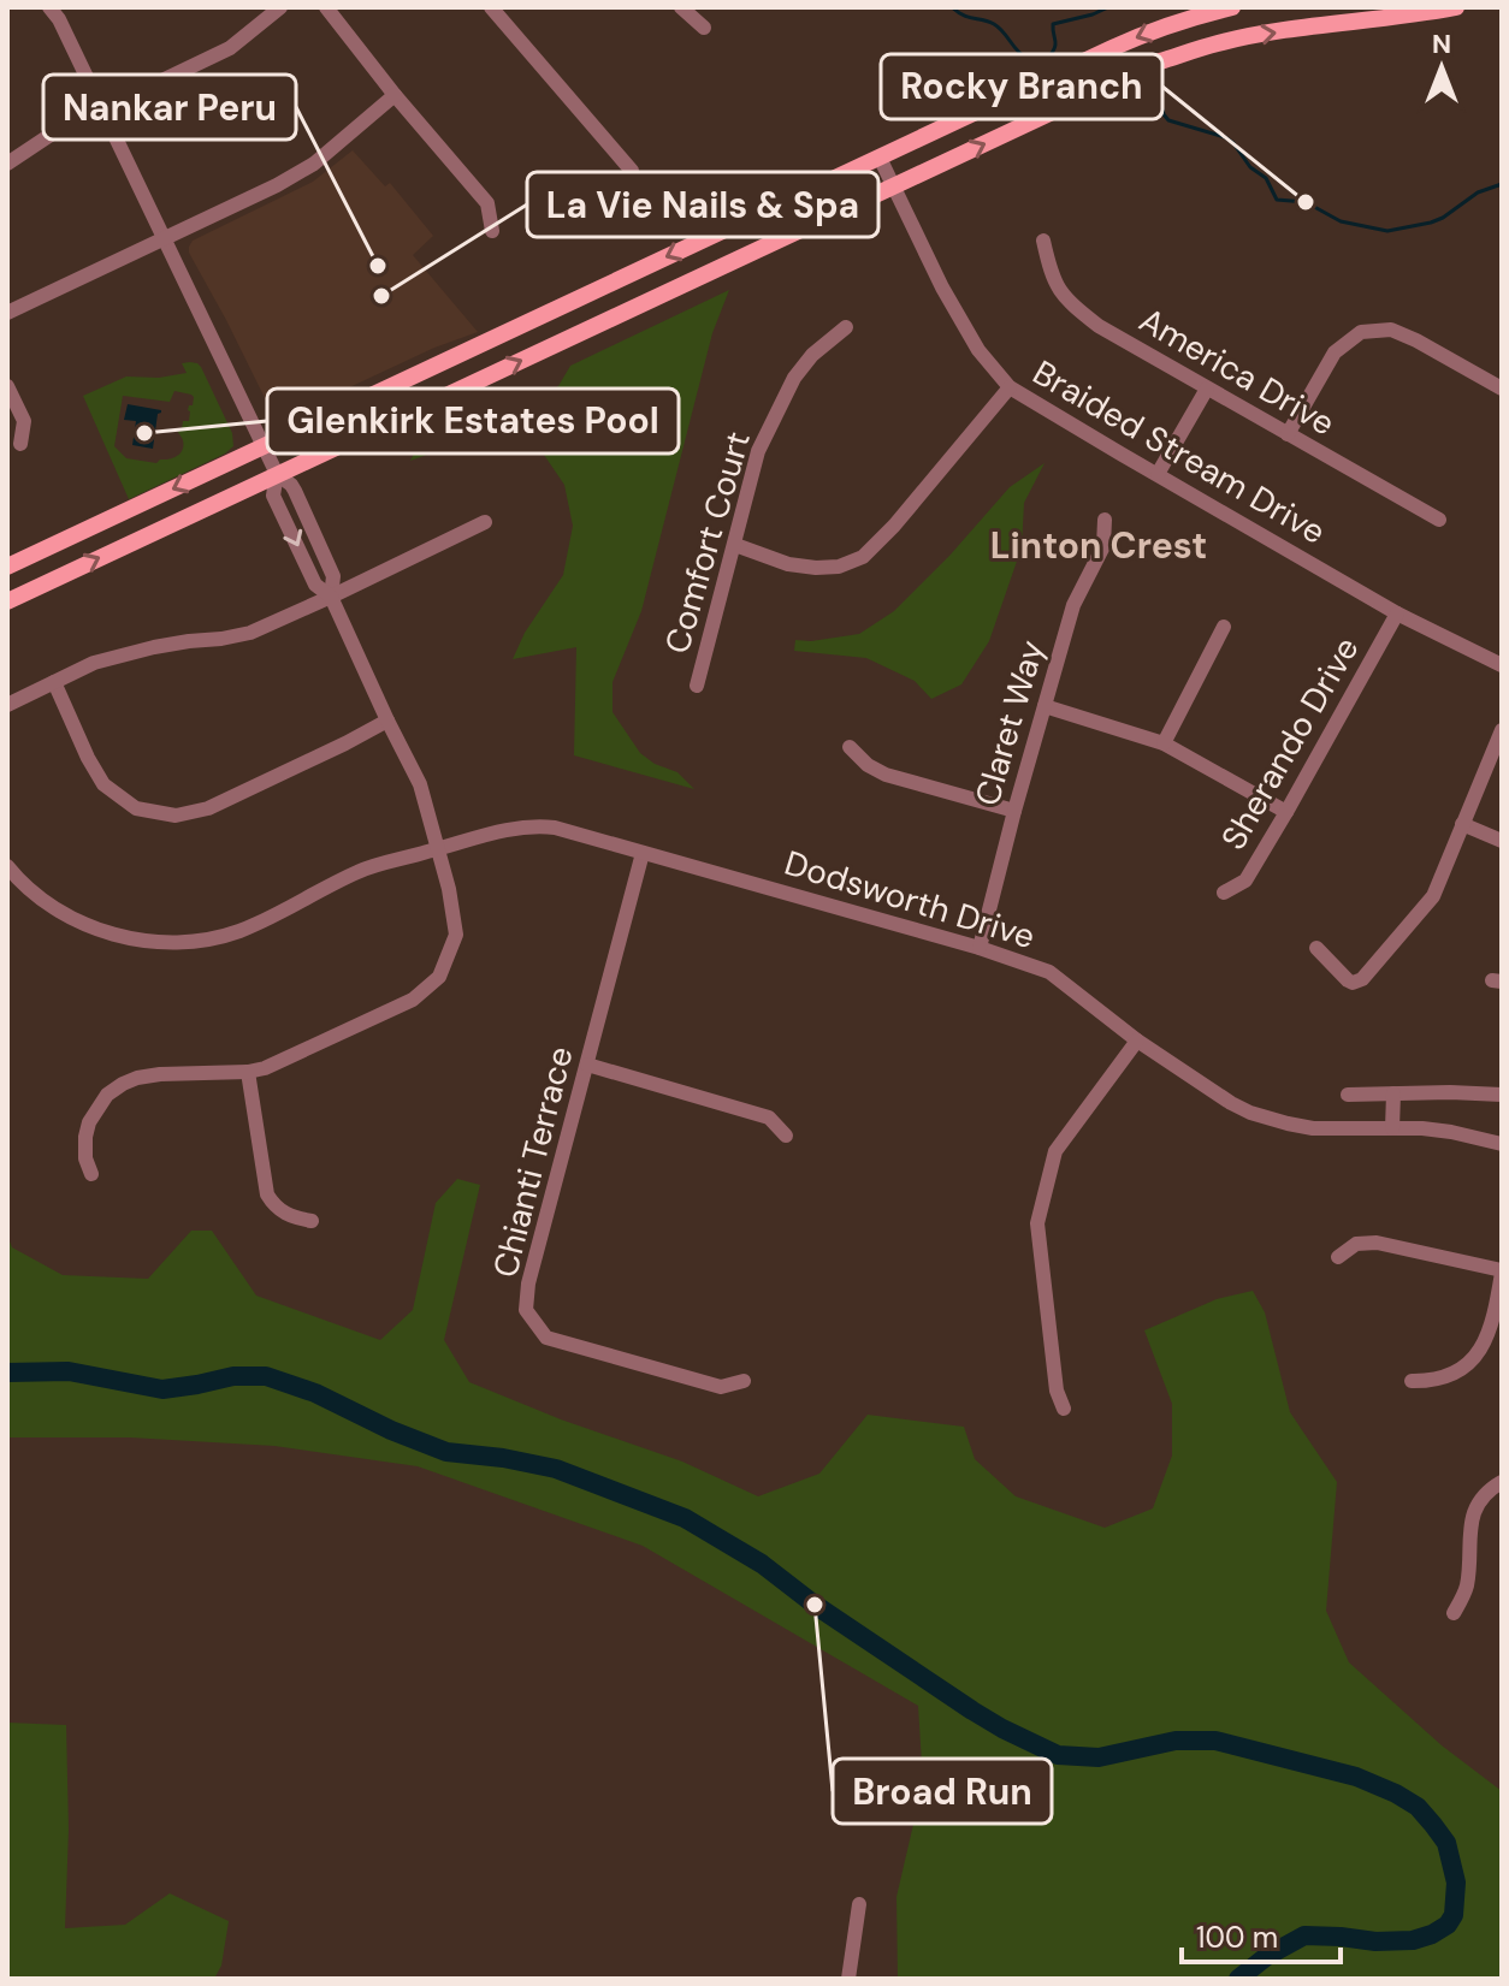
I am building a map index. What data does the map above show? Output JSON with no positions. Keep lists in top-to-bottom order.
{
  "streets": {
    "street": [
      "America Drive",
      "Braided Stream Drive",
      "Comfort Court",
      "Claret Way",
      "Sherando Drive",
      "Dodsworth Drive",
      "Chianti Terrace"
    ]
  },
  "crossings": [
    ["Braided Stream Drive", "Sherando Drive"],
    ["Claret Way", "Dodsworth Drive"],
    ["Dodsworth Drive", "Chianti Terrace"]
  ],
  "districts": ["Linton Crest"],
  "places": [
    "Rocky Branch",
    "Nankar Peru",
    "La Vie Nails & Spa",
    "Glenkirk Estates Pool",
    "Broad Run"
  ],
  "scale_bar": "100 m",
  "north": "top"
}
